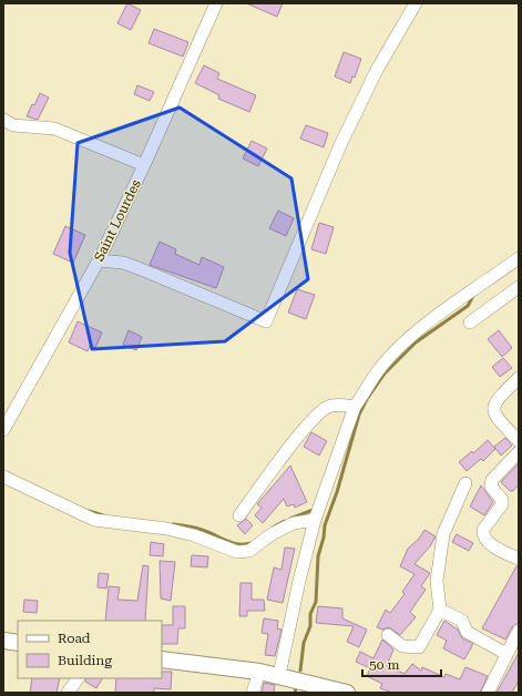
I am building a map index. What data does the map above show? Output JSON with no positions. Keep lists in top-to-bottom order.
{
  "streets": {
    "street": ["Saint Lourdes"]
  },
  "legend": ["Road", "Building"],
  "scale_bar": "50 m"
}
